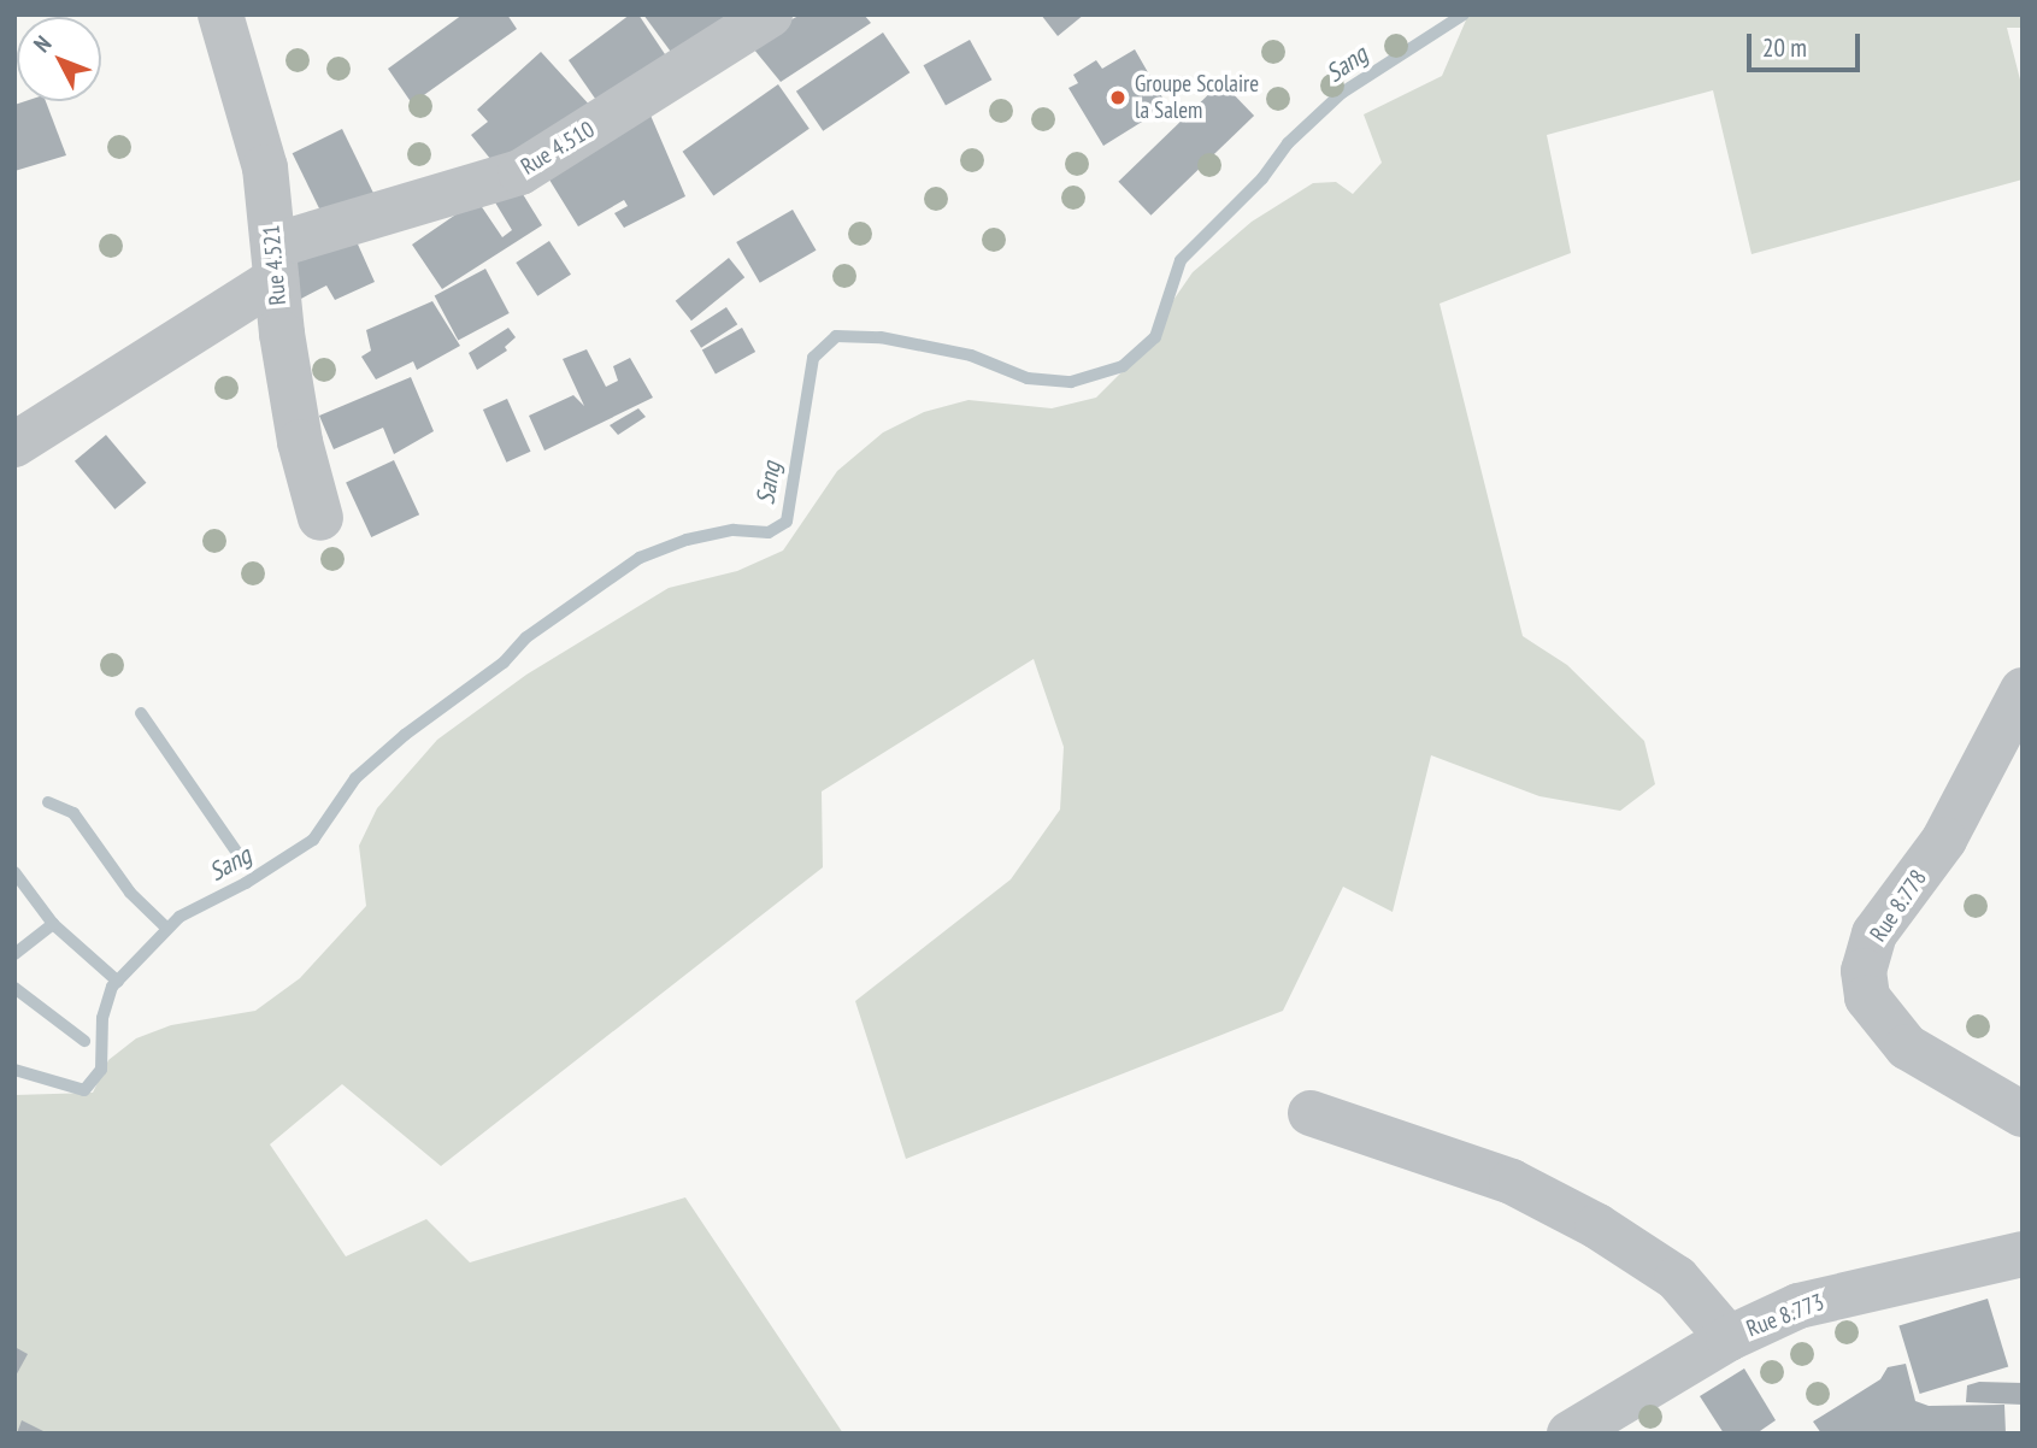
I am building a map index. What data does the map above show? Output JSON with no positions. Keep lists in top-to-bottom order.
{
  "streets": {
    "street": [
      "Rue 4.510",
      "Rue 4.521",
      "Rue 8.778",
      "Rue 8.773"
    ]
  },
  "crossings": [
    ["Rue 4.510", "Rue 4.521"]
  ],
  "water": ["Sang"],
  "places": ["Groupe Scolaire la Salem"],
  "scale_bar": "20 m",
  "north": "top left"
}
